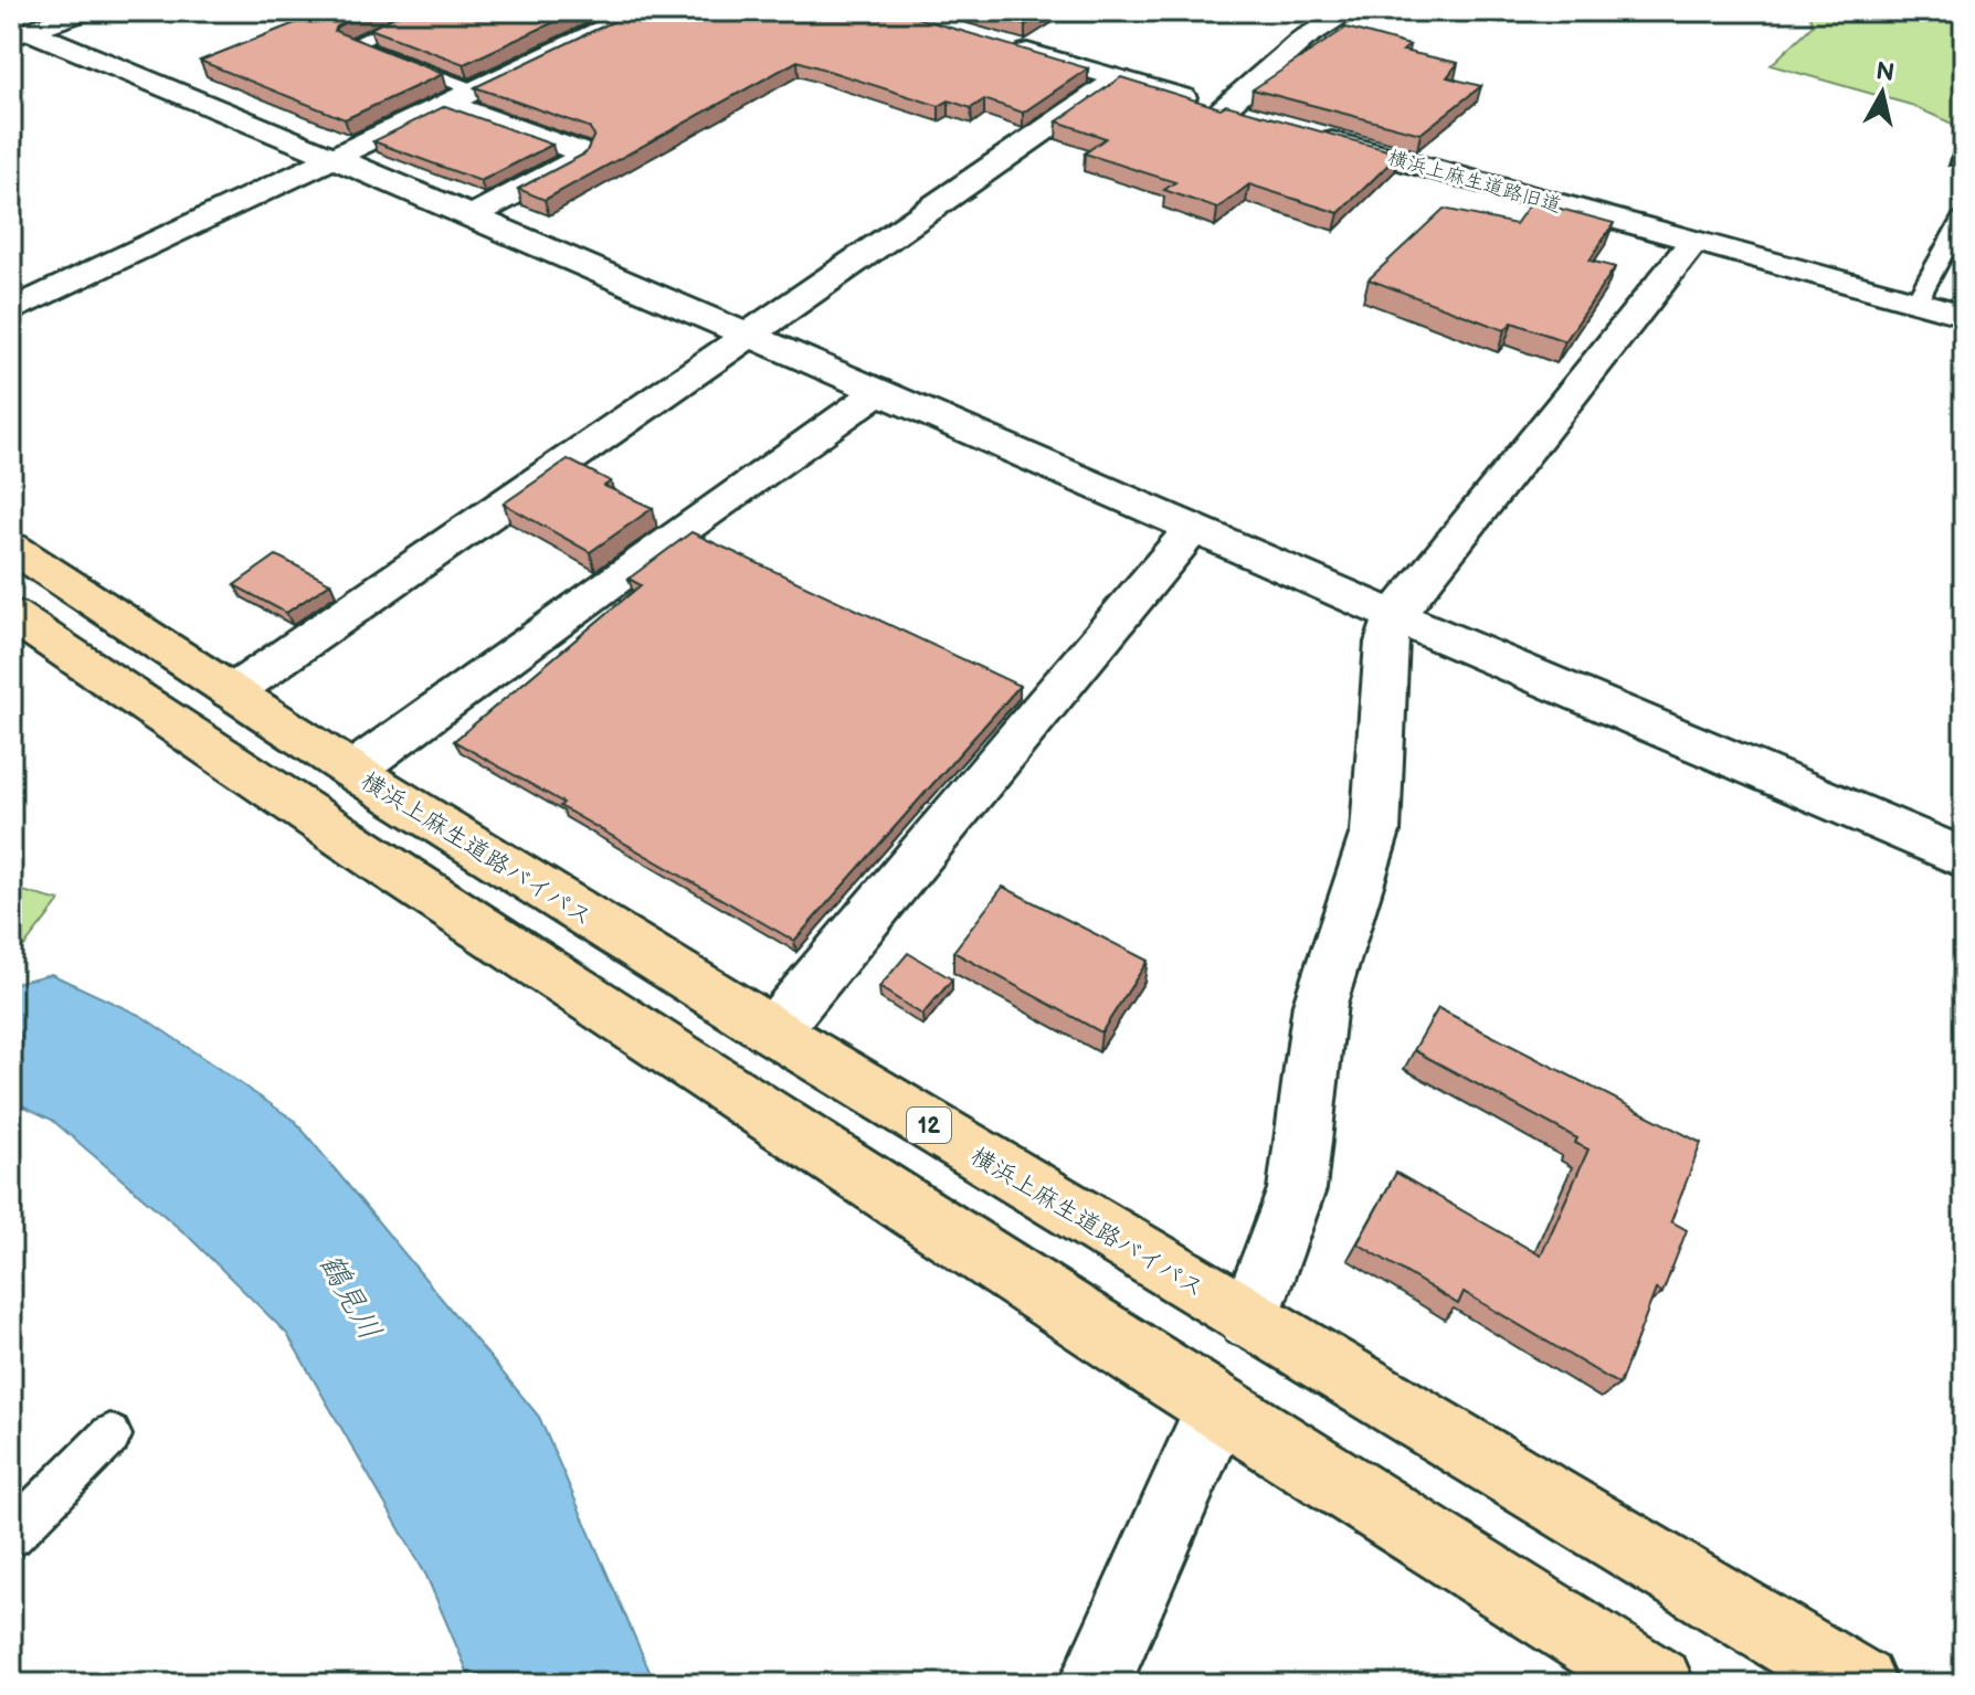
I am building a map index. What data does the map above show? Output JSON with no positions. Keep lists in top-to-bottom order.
{
  "streets": {
    "main road": ["横浜上麻生道路バイパス", "12"],
    "street": ["横浜上麻生道路旧道"]
  },
  "water": ["鶴見川"],
  "north": "top"
}
